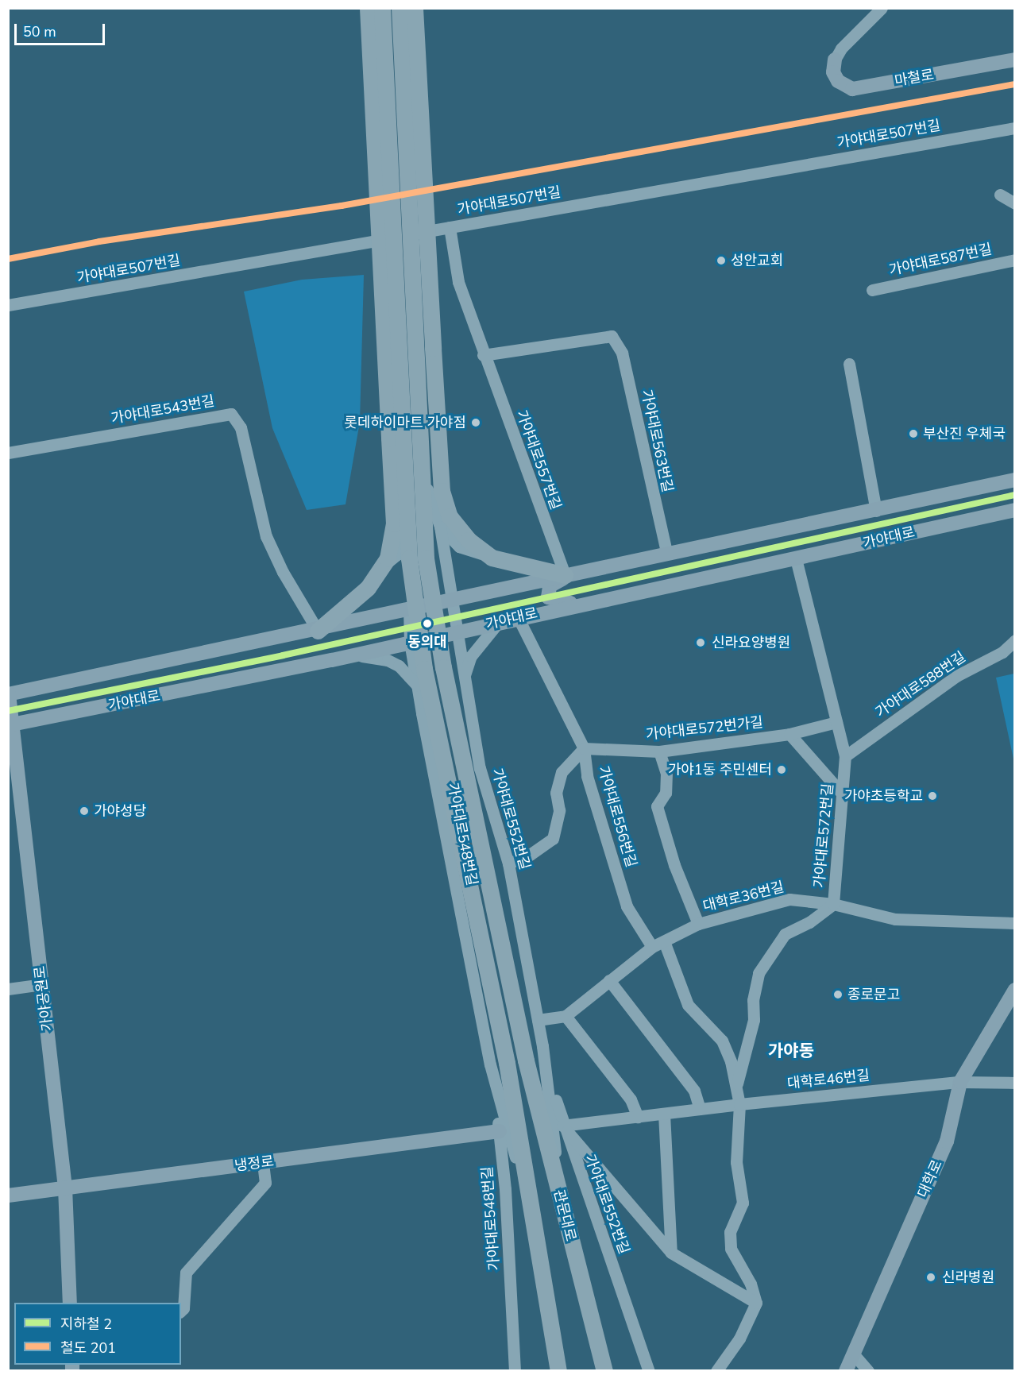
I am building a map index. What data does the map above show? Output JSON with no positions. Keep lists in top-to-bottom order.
{
  "streets": {
    "highway": ["관문대로"],
    "main road": [
      "마철로",
      "가야대로",
      "가야공원로",
      "냉정로",
      "대학로"
    ],
    "street": [
      "가야대로507번길",
      "가야대로587번길",
      "가야대로543번길",
      "가야대로563번길",
      "가야대로557번길",
      "가야대로588번길",
      "가야대로572번가길",
      "가야대로556번길",
      "가야대로552번길",
      "가야대로548번길",
      "가야대로572번길",
      "대학로36번길",
      "대학로46번길"
    ]
  },
  "crossings": [
    ["가야대로507번길", "가야대로557번길"],
    ["가야대로543번길", "가야대로"],
    ["가야대로563번길", "가야대로557번길"],
    ["가야대로563번길", "가야대로"],
    ["가야대로557번길", "가야대로"],
    ["가야대로", "가야대로556번길"],
    ["가야대로", "가야대로552번길"],
    ["가야대로", "가야대로548번길"],
    ["가야대로", "가야대로572번길"],
    ["가야대로", "가야공원로"],
    ["가야대로588번길", "가야대로572번길"],
    ["가야대로572번가길", "가야대로556번길"],
    ["가야대로572번가길", "가야대로572번길"],
    ["가야대로556번길", "대학로36번길"],
    ["가야대로552번길", "가야대로548번길"],
    ["가야대로552번길", "대학로46번길"],
    ["가야대로552번길", "관문대로"],
    ["가야대로548번길", "냉정로"],
    ["가야대로572번길", "대학로36번길"],
    ["가야대로572번길", "대학로46번길"],
    ["가야공원로", "냉정로"],
    ["대학로46번길", "대학로"]
  ],
  "districts": ["가야동"],
  "places": [
    "성안교회",
    "롯데하이마트 가야점",
    "부산진 우체국",
    "동의대",
    "신라요양병원",
    "가야1동 주민센터",
    "가야초등학교",
    "가야성당",
    "종로문고",
    "신라병원"
  ],
  "lines": ["rail line 201", "metro line 2"],
  "legend": ["지하철 2", "철도 201"],
  "scale_bar": "50 m"
}
